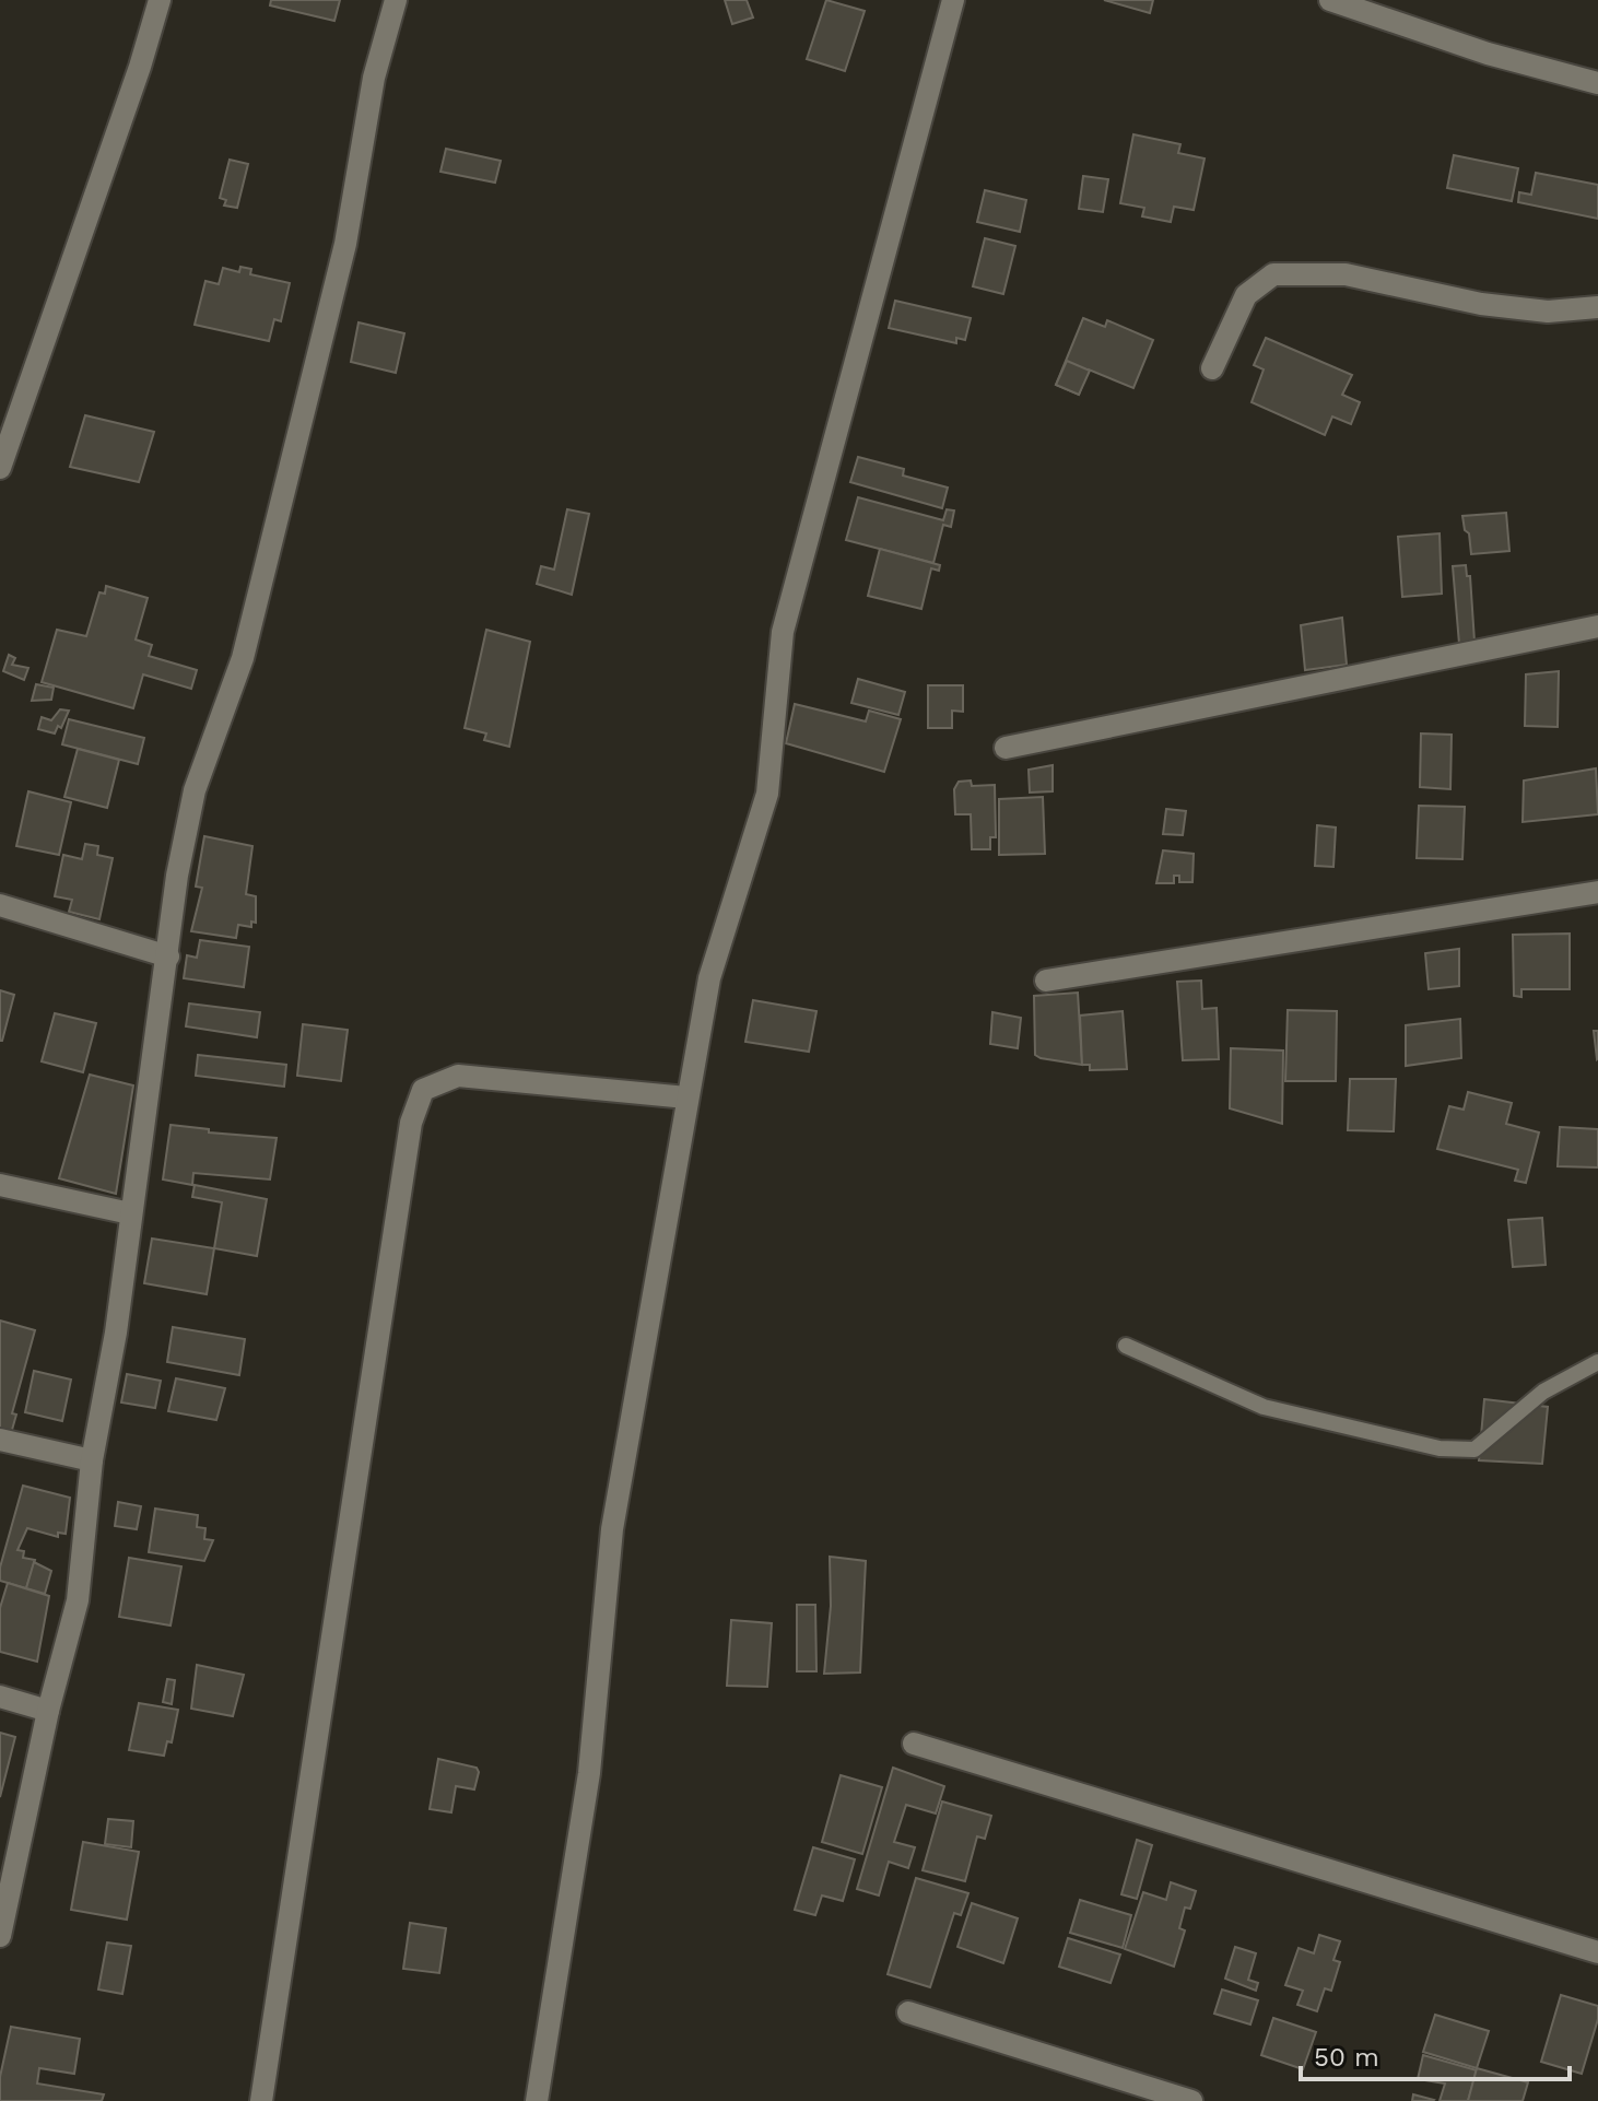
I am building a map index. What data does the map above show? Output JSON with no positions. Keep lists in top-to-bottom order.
{
  "scale_bar": "50 m"
}
